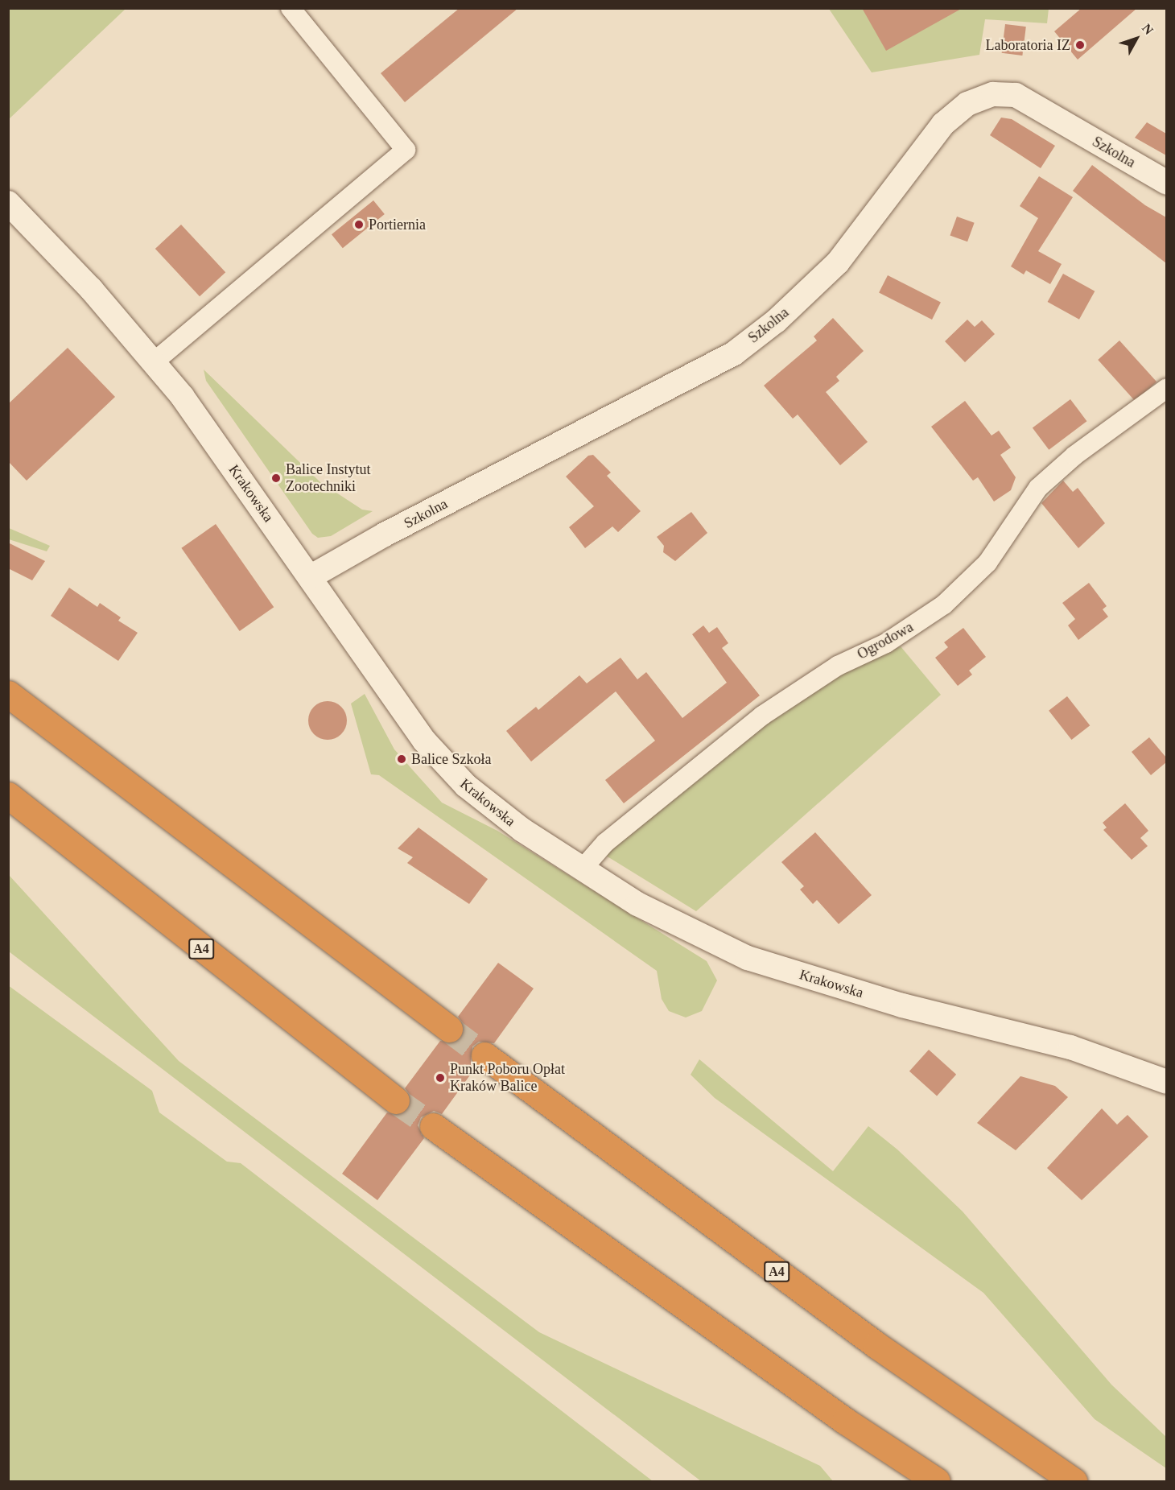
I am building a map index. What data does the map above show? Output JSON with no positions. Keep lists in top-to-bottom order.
{
  "streets": {
    "highway": ["A4"],
    "street": ["Szkolna", "Krakowska", "Ogrodowa"]
  },
  "crossings": [
    ["Szkolna", "Krakowska"],
    ["Krakowska", "Ogrodowa"]
  ],
  "places": [
    "Laboratoria IZ",
    "Portiernia",
    "Balice Instytut Zootechniki",
    "Balice Szkoła",
    "Punkt Poboru Opłat Kraków Balice"
  ],
  "north": "top right"
}
